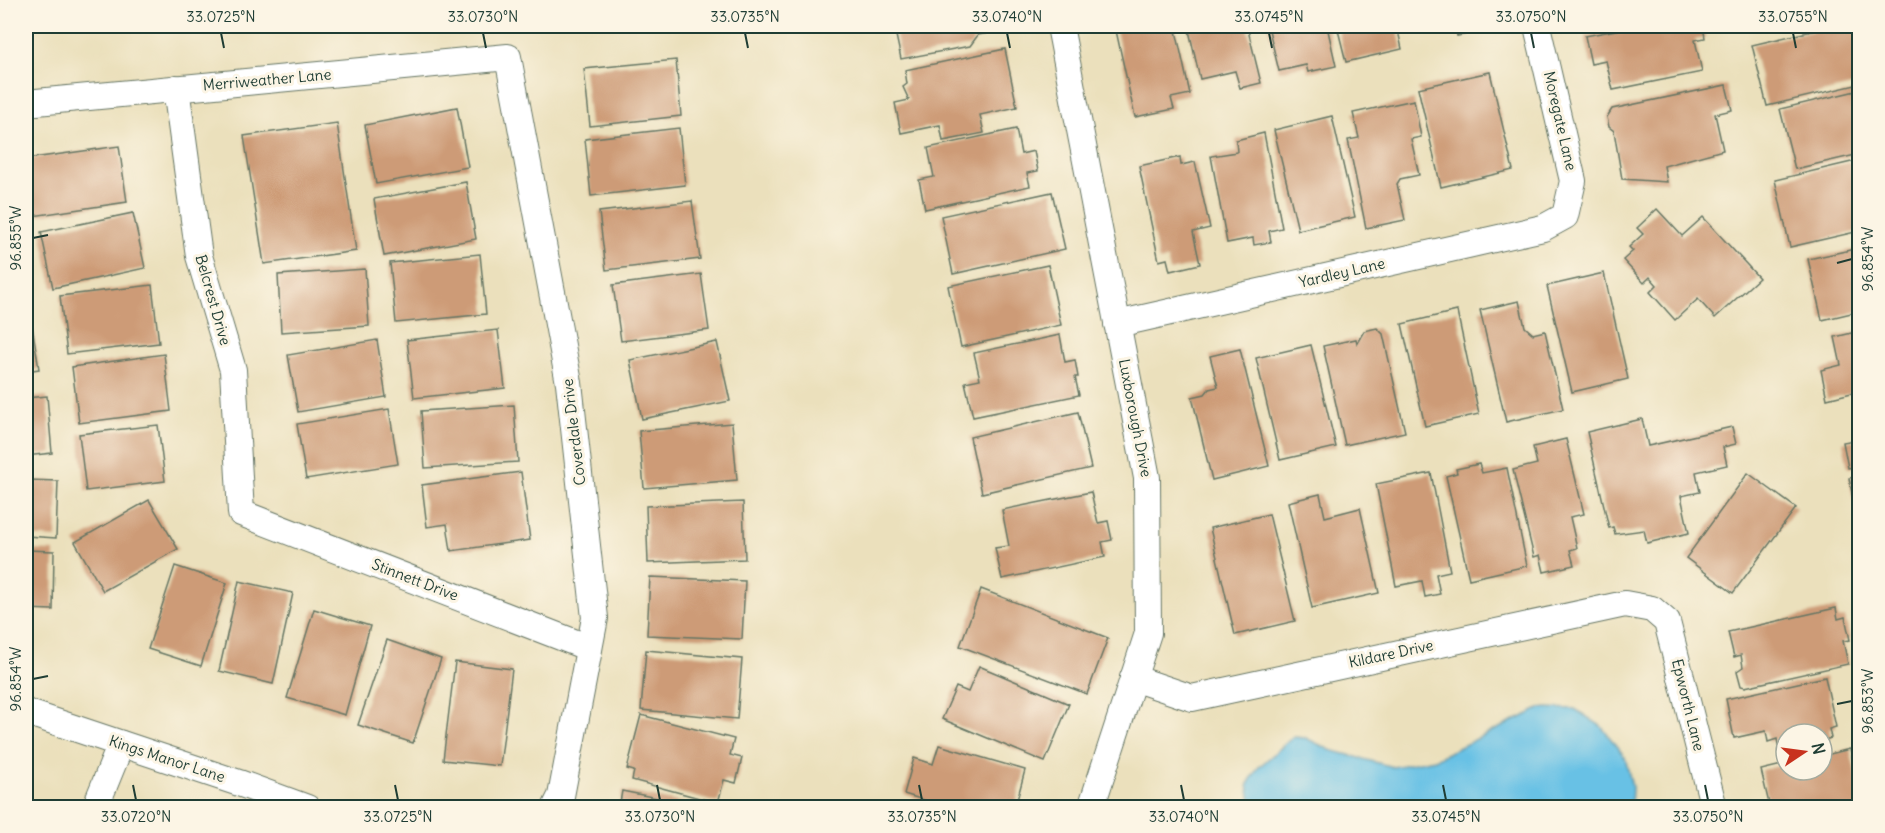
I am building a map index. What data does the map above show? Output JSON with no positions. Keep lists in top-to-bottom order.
{
  "streets": {
    "street": [
      "Merriweather Lane",
      "Moregate Lane",
      "Yardley Lane",
      "Belcrest Drive",
      "Luxborough Drive",
      "Coverdale Drive",
      "Stinnett Drive",
      "Kildare Drive",
      "Epworth Lane",
      "Kings Manor Lane"
    ]
  },
  "crossings": [
    ["Merriweather Lane", "Belcrest Drive"],
    ["Merriweather Lane", "Coverdale Drive"],
    ["Moregate Lane", "Yardley Lane"],
    ["Yardley Lane", "Luxborough Drive"],
    ["Belcrest Drive", "Stinnett Drive"],
    ["Luxborough Drive", "Kildare Drive"],
    ["Coverdale Drive", "Stinnett Drive"],
    ["Kildare Drive", "Epworth Lane"]
  ],
  "north": "right",
  "coordinates": [
    "33.0725°N",
    "33.0730°N",
    "33.0735°N",
    "33.0740°N",
    "33.0745°N",
    "33.0750°N",
    "33.0755°N",
    "96.855°W",
    "96.854°W",
    "96.853°W",
    "33.0720°N"
  ]
}
